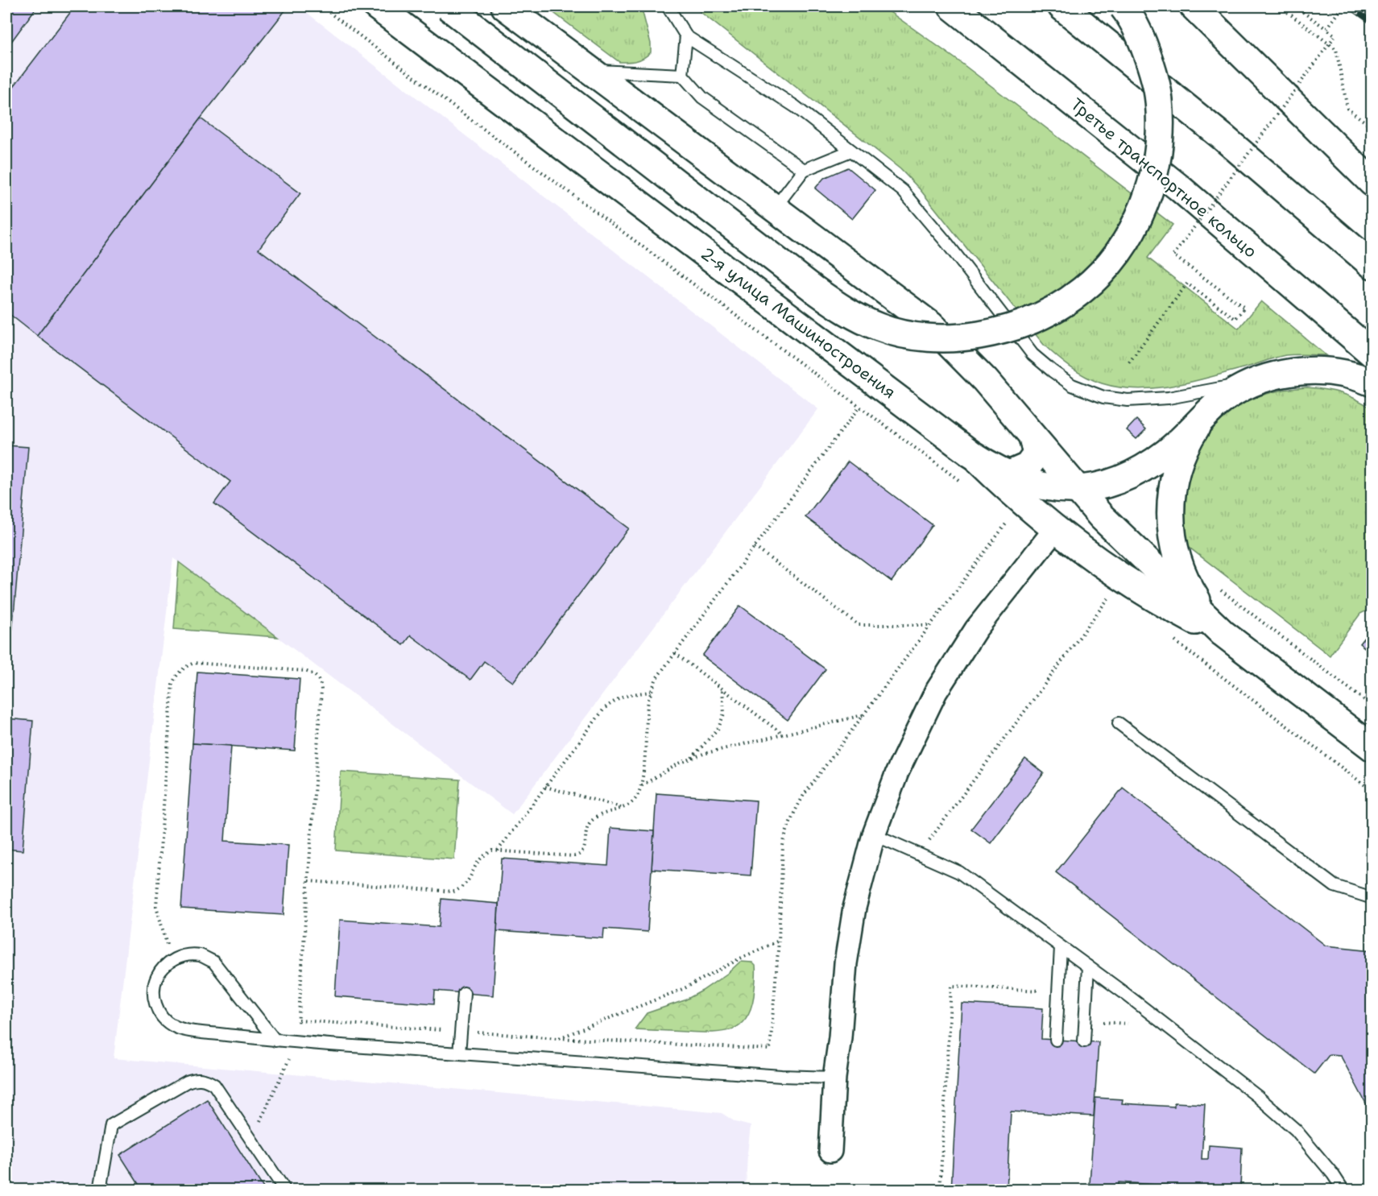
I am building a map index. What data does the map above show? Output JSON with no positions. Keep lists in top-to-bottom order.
{
  "streets": {
    "main road": ["Третье транспортное кольцо", "2-я улица Машиностроения"]
  }
}
